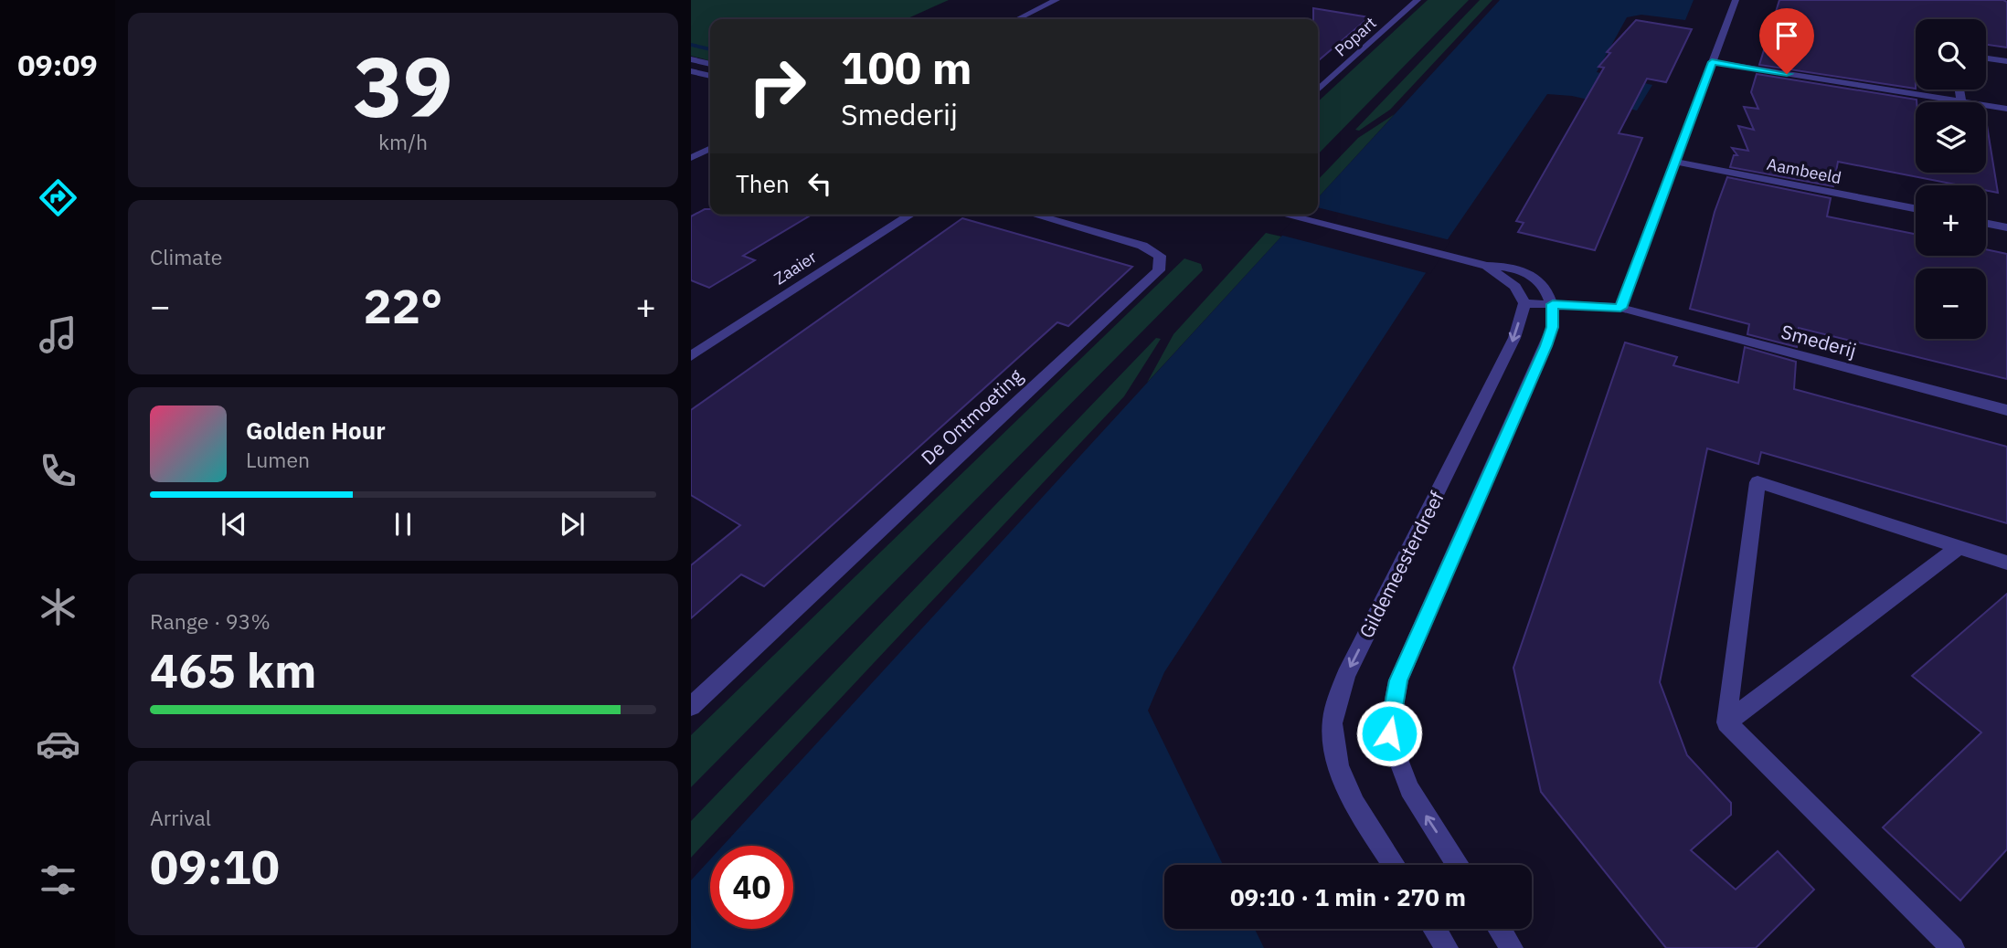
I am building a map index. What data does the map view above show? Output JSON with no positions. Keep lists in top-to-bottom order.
{
  "streets": {
    "street": [
      "Popart",
      "Aambeeld",
      "Zaaier",
      "Smederij",
      "De Ontmoeting",
      "Gildemeesterdreef"
    ]
  },
  "crossings": [
    ["Smederij", "Gildemeesterdreef"]
  ],
  "page": {
    "tabs": "09:09",
    "tile": [
      ["39", "km/h"],
      "Climate",
      ["Range · 93%", "465 km"],
      ["Arrival", "09:10"]
    ],
    "map_buttons": ["+", "−"],
    "turn": ["100 m", "Smederij"],
    "then": "Then",
    "heat": ["−", "22°", "+"],
    "song": ["Golden Hour", "Lumen"],
    "limit": "40",
    "trip": "09:10 · 1 min · 270 m"
  }
}
